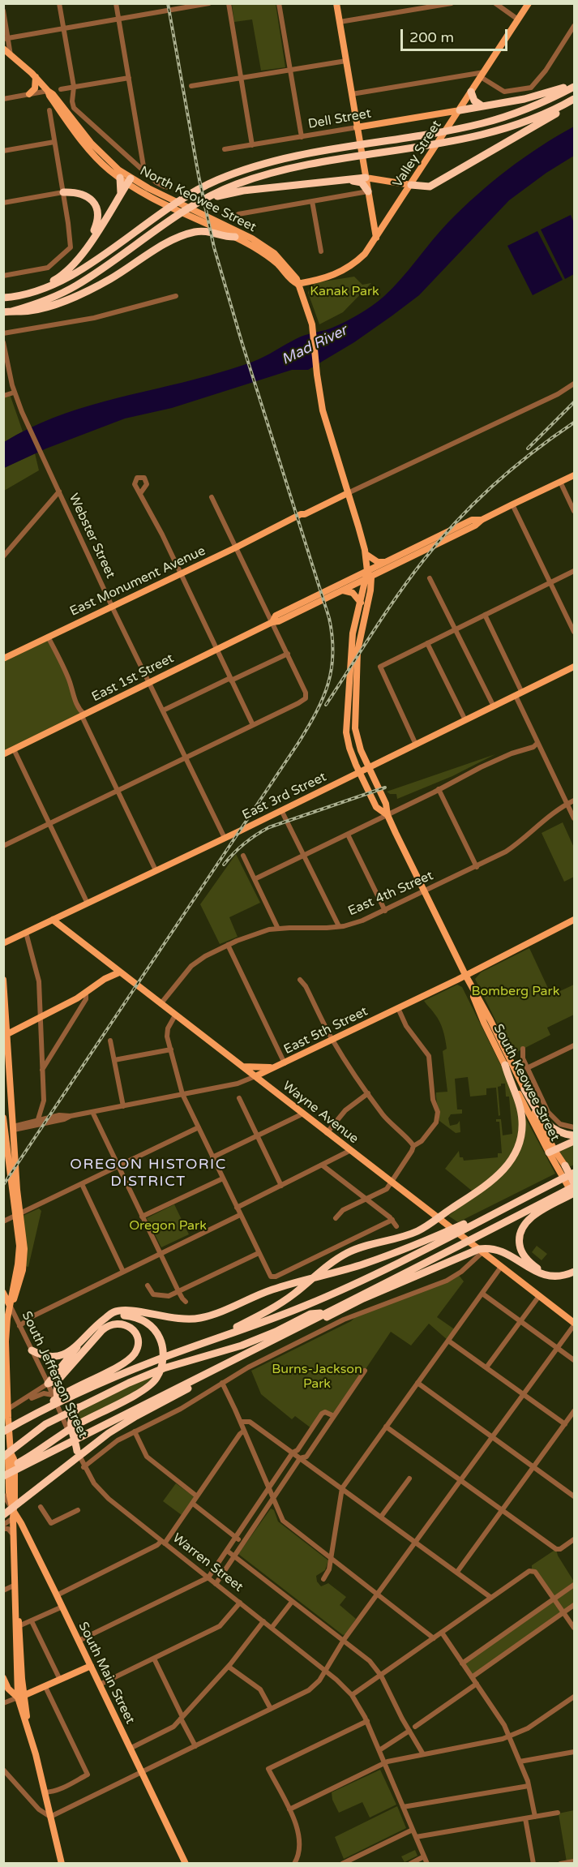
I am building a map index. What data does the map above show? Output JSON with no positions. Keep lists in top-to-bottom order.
{
  "streets": {
    "main road": [
      "Dell Street",
      "Valley Street",
      "North Keowee Street",
      "East Monument Avenue",
      "East 1st Street",
      "East 3rd Street",
      "East 5th Street",
      "South Keowee Street",
      "Wayne Avenue",
      "South Jefferson Street",
      "South Main Street"
    ],
    "street": ["Webster Street", "East 4th Street", "Warren Street"]
  },
  "crossings": [
    ["Dell Street", "Valley Street"],
    ["Valley Street", "North Keowee Street"],
    ["North Keowee Street", "East Monument Avenue"],
    ["North Keowee Street", "East 1st Street"],
    ["North Keowee Street", "East 3rd Street"],
    ["North Keowee Street", "South Keowee Street"],
    ["Webster Street", "East Monument Avenue"],
    ["Webster Street", "East 1st Street"],
    ["Webster Street", "East 3rd Street"],
    ["East 3rd Street", "South Keowee Street"],
    ["East 3rd Street", "Wayne Avenue"],
    ["East 4th Street", "South Keowee Street"],
    ["East 4th Street", "Wayne Avenue"],
    ["East 5th Street", "South Keowee Street"],
    ["East 5th Street", "Wayne Avenue"],
    ["South Jefferson Street", "Warren Street"]
  ],
  "districts": ["OREGON HISTORIC DISTRICT"],
  "water": ["Mad River"],
  "parks": [
    "Kanak Park",
    "Bomberg Park",
    "Oregon Park",
    "Burns-Jackson Park"
  ],
  "scale_bar": "200 m"
}
